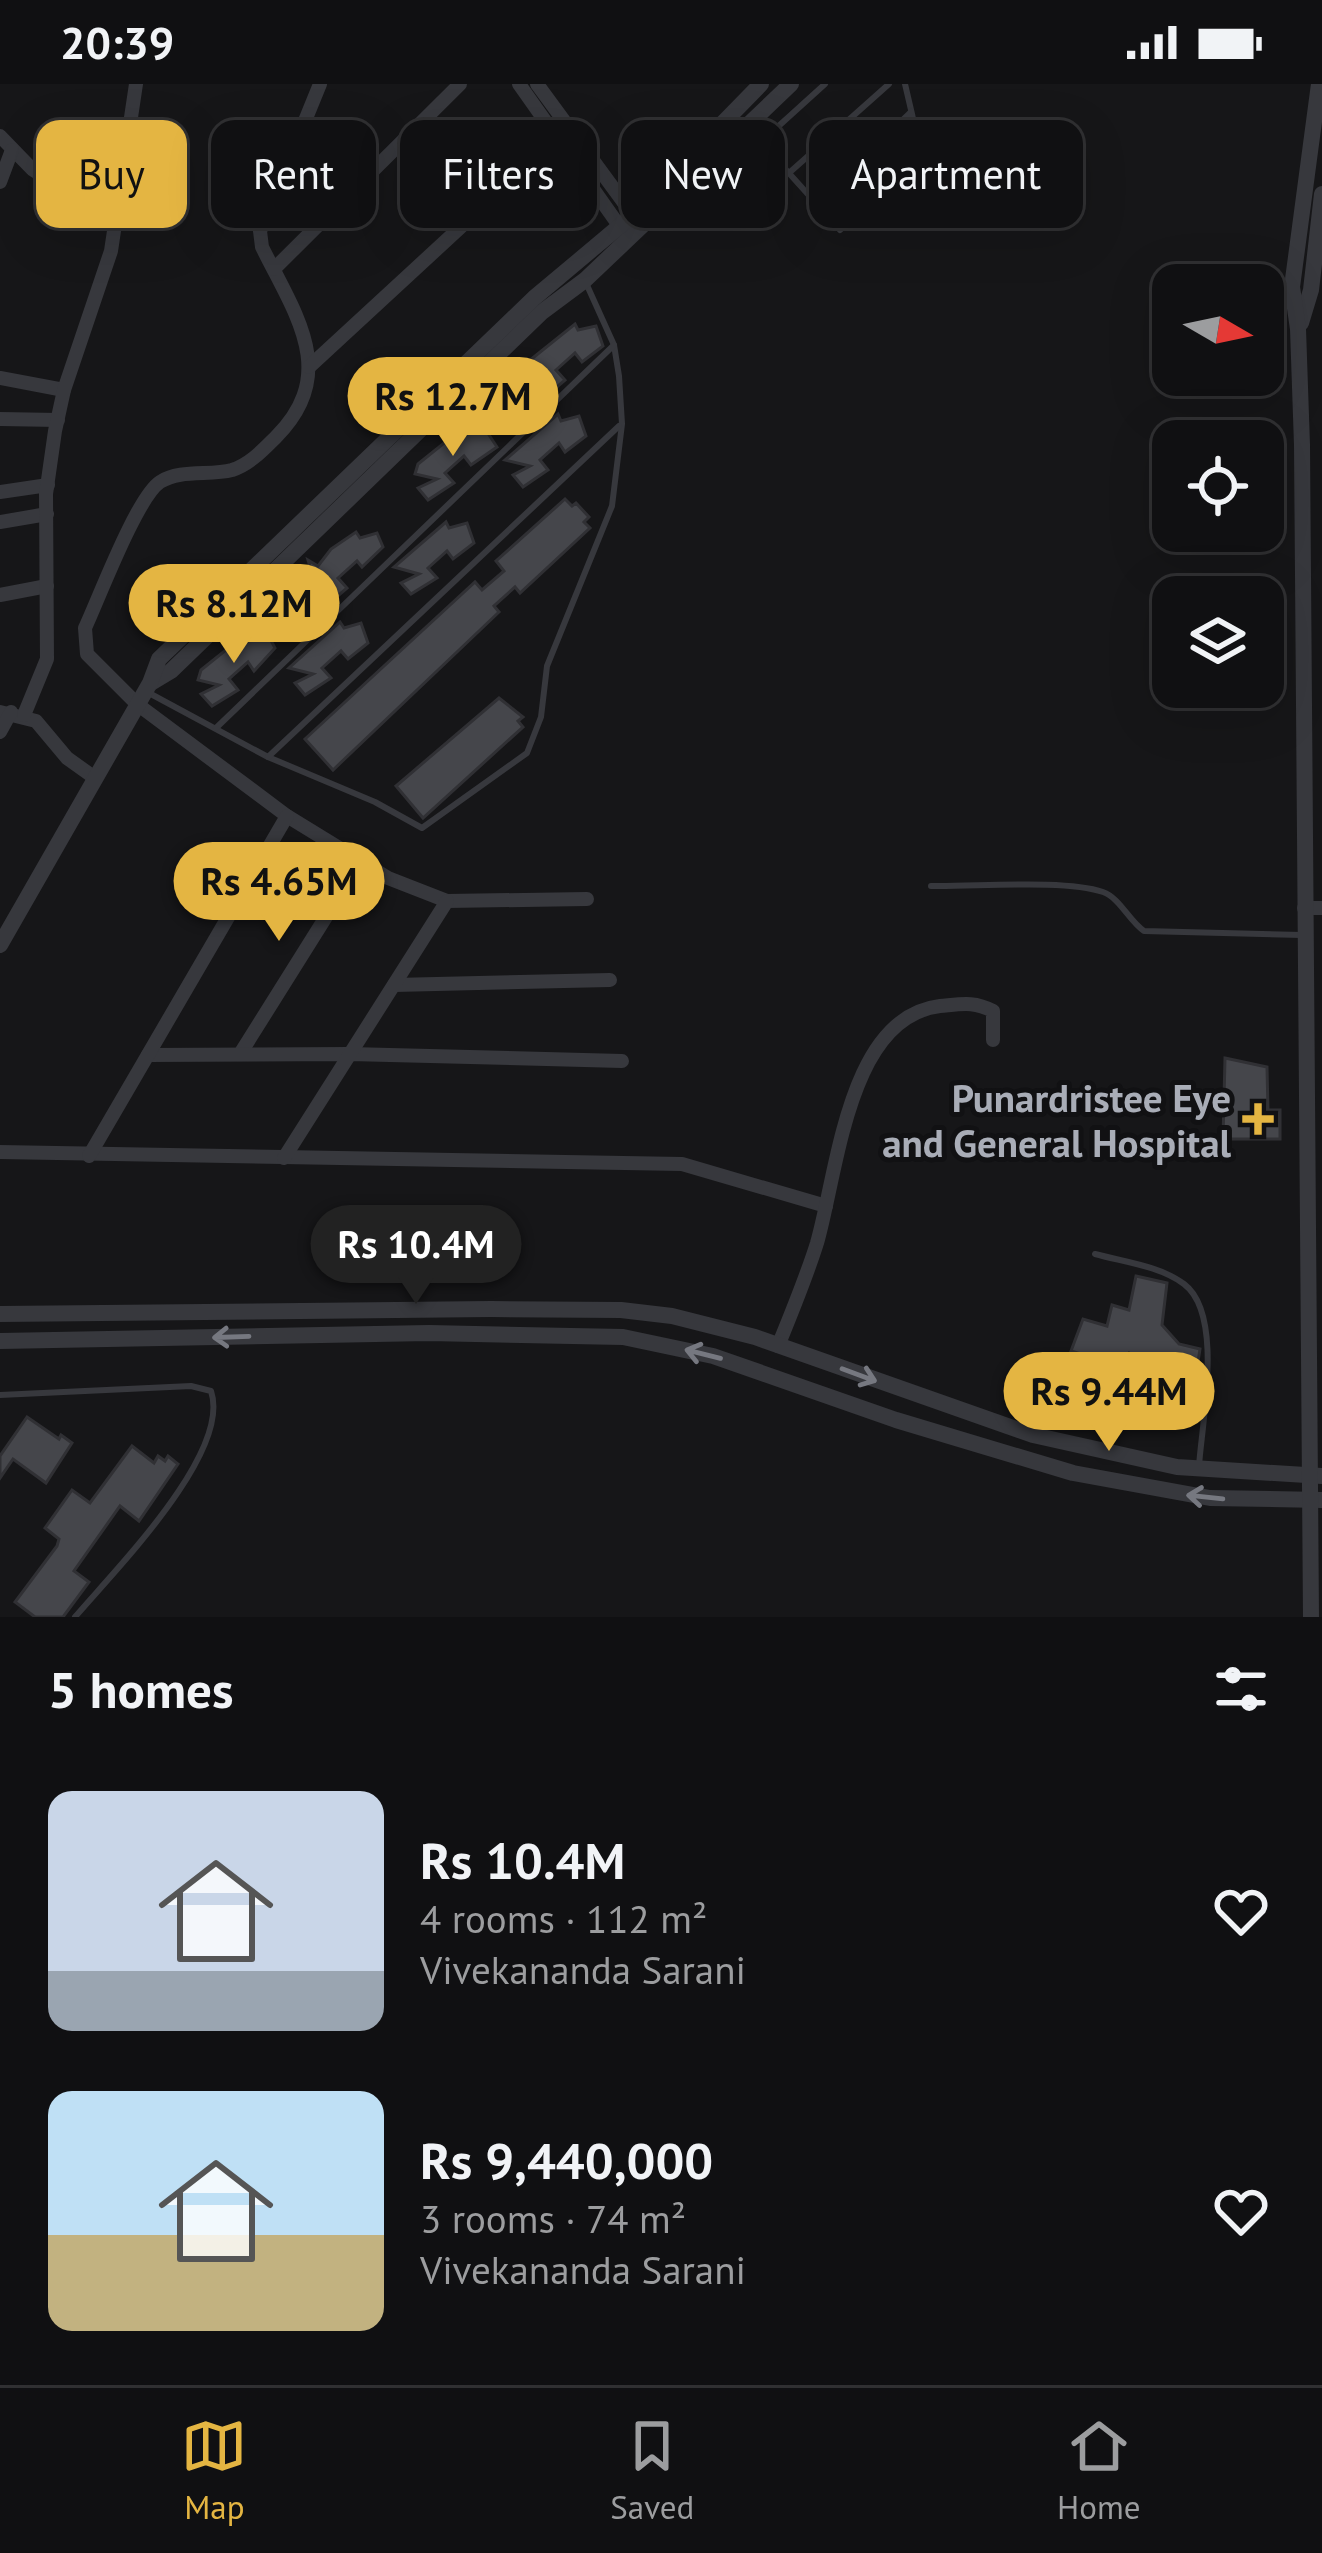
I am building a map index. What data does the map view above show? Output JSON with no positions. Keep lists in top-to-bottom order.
{
  "places": {
    "health": ["Punardristee Eye and General Hospital"]
  },
  "north": "right",
  "page": {
    "status": "20:39",
    "chip": [
      "Buy",
      "Rent",
      "Filters",
      "New",
      "Apartment"
    ],
    "price": [
      "Rs 12.7M",
      "Rs 8.12M",
      "Rs 4.65M",
      "Rs 10.4M",
      "Rs 9.44M"
    ],
    "heading": "5 homes",
    "list": [
      {
        "name": "Rs 10.4M",
        "note": "4 rooms · 112 m² · Vivekananda Sarani"
      },
      {
        "name": "Rs 9,440,000",
        "note": "3 rooms · 74 m² · Vivekananda Sarani"
      }
    ],
    "tabs": ["Map", "Saved", "Home"]
  }
}
